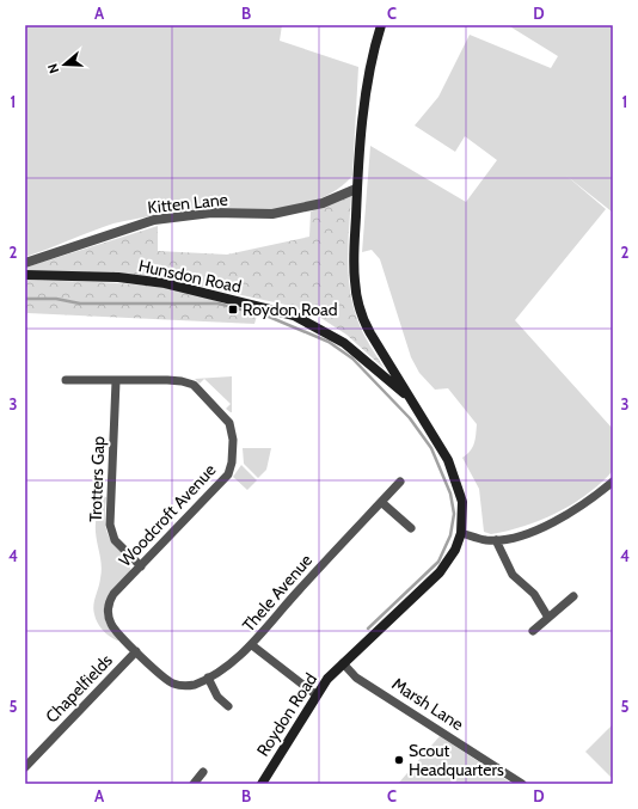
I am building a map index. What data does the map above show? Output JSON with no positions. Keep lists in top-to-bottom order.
{
  "streets": {
    "main road": ["Hunsdon Road", "Roydon Road"],
    "street": [
      "Kitten Lane",
      "Trotters Gap",
      "Woodcroft Avenue",
      "Thele Avenue",
      "Chapelfields",
      "Marsh Lane"
    ]
  },
  "crossings": [
    ["Kitten Lane", "Roydon Road"],
    ["Hunsdon Road", "Roydon Road"],
    ["Trotters Gap", "Woodcroft Avenue"],
    ["Woodcroft Avenue", "Thele Avenue"],
    ["Woodcroft Avenue", "Chapelfields"],
    ["Thele Avenue", "Roydon Road"],
    ["Marsh Lane", "Roydon Road"]
  ],
  "places": {
    "transit": ["Roydon Road"],
    "other": ["Scout Headquarters"]
  },
  "north": "left",
  "grid": {
    "columns": [
      "A",
      "B",
      "C",
      "D"
    ],
    "rows": [
      "1",
      "2",
      "3",
      "4",
      "5"
    ]
  }
}
